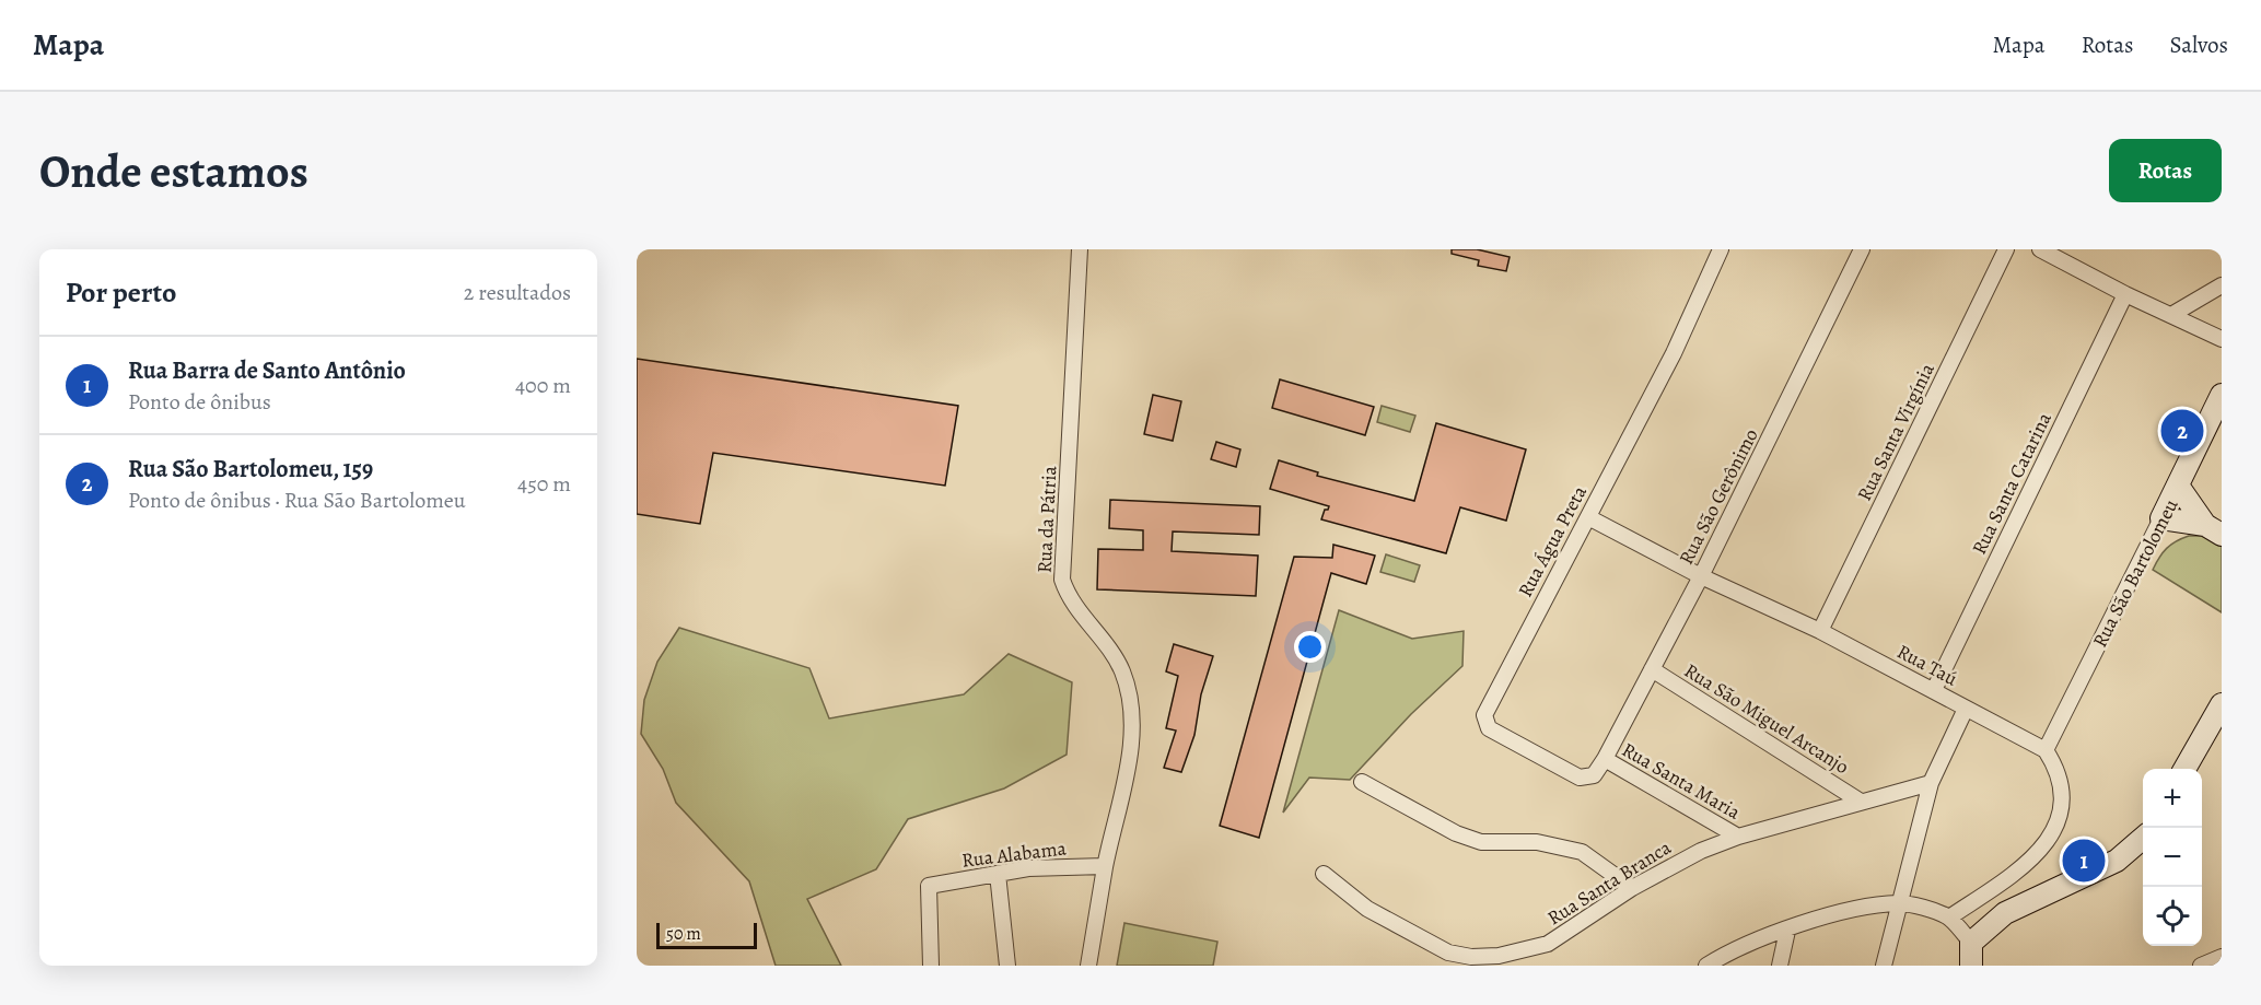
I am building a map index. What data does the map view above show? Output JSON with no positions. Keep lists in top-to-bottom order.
{
  "streets": {
    "street": [
      "Rua Santa Virgínia",
      "Rua Santa Catarina",
      "Rua São Gerônimo",
      "Rua da Pátria",
      "Rua Água Preta",
      "Rua São Bartolomeu",
      "Rua Taú",
      "Rua São Miguel Arcanjo",
      "Rua Santa Maria",
      "Rua Alabama",
      "Rua Santa Branca"
    ]
  },
  "crossings": [
    ["Rua Santa Virgínia", "Rua Taú"],
    ["Rua Santa Catarina", "Rua Taú"],
    ["Rua São Gerônimo", "Rua Água Preta"],
    ["Rua São Gerônimo", "Rua Taú"],
    ["Rua São Gerônimo", "Rua São Miguel Arcanjo"],
    ["Rua São Gerônimo", "Rua Santa Maria"],
    ["Rua da Pátria", "Rua Alabama"],
    ["Rua Água Preta", "Rua Taú"],
    ["Rua Água Preta", "Rua Santa Maria"],
    ["Rua São Bartolomeu", "Rua Taú"],
    ["Rua São Miguel Arcanjo", "Rua Santa Branca"],
    ["Rua Santa Maria", "Rua Santa Branca"]
  ],
  "scale_bar": "50 m",
  "page": {
    "header": "Mapa",
    "nav": ["Mapa", "Rotas", "Salvos"],
    "buttons": "Rotas",
    "title": "Onde estamos",
    "heading": ["Por perto", "2 resultados"],
    "list": [
      {
        "mark": "1",
        "name": "Rua Barra de Santo Antônio",
        "note": "Ponto de ônibus",
        "value": "400 m"
      },
      {
        "mark": "2",
        "name": "Rua São Bartolomeu, 159",
        "note": "Ponto de ônibus · Rua São Bartolomeu",
        "value": "450 m"
      }
    ],
    "pins": ["2", "1"],
    "map_buttons": ["+", "−"],
    "scale": "50 m"
  }
}
